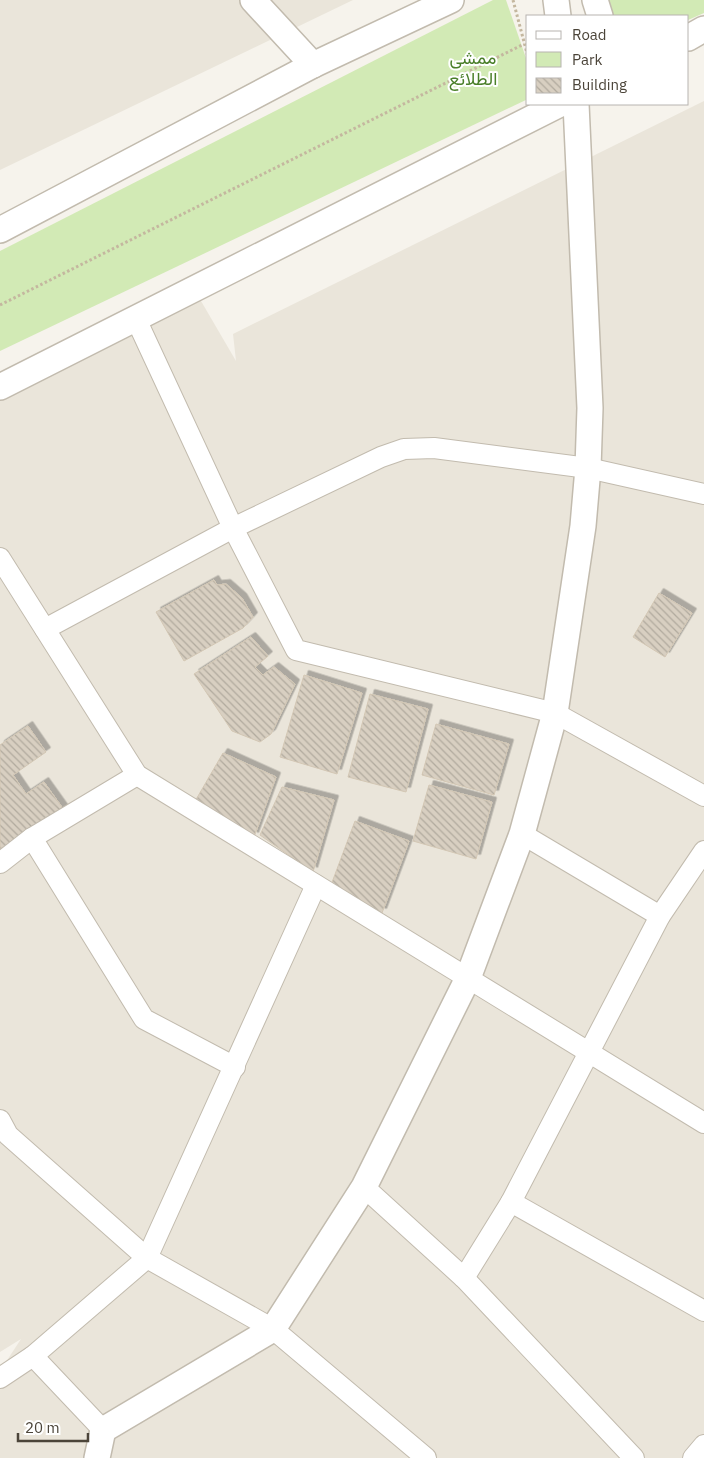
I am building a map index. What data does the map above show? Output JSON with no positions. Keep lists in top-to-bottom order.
{
  "parks": ["ممشى الطلائع"],
  "legend": ["Road", "Park", "Building"],
  "scale_bar": "20 m"
}
